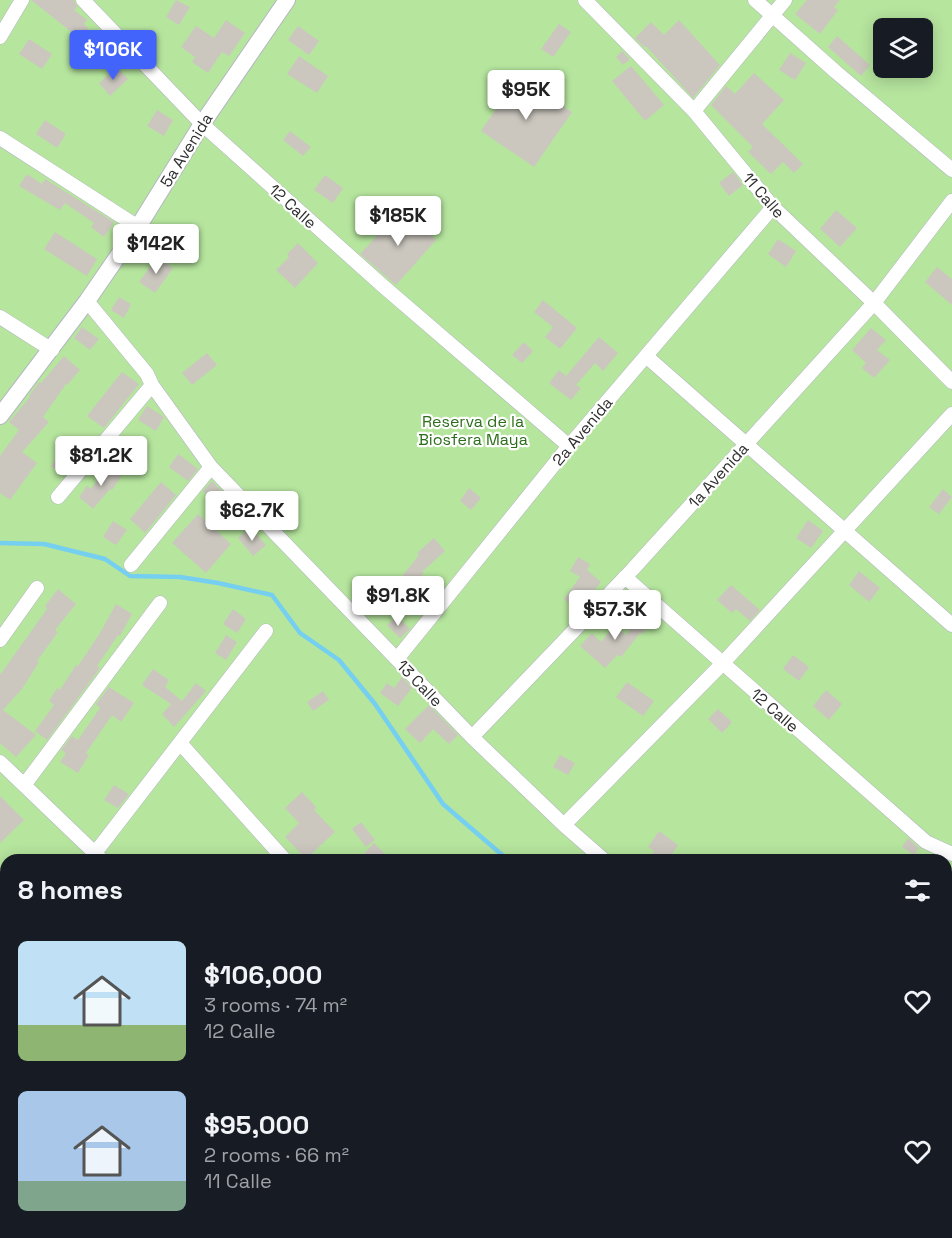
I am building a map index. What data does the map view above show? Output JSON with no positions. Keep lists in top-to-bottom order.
{
  "streets": {
    "street": [
      "5a Avenida",
      "11 Calle",
      "12 Calle",
      "2a Avenida",
      "1a Avenida",
      "13 Calle"
    ]
  },
  "crossings": [
    ["5a Avenida", "12 Calle"],
    ["5a Avenida", "13 Calle"],
    ["11 Calle", "2a Avenida"],
    ["11 Calle", "1a Avenida"],
    ["12 Calle", "2a Avenida"],
    ["12 Calle", "1a Avenida"],
    ["2a Avenida", "13 Calle"],
    ["1a Avenida", "13 Calle"]
  ],
  "parks": ["Reserva de la Biosfera Maya"],
  "page": {
    "price": [
      "$106K",
      "$95K",
      "$185K",
      "$142K",
      "$81.2K",
      "$62.7K",
      "$91.8K",
      "$57.3K"
    ],
    "heading": "8 homes",
    "list": [
      {
        "name": "$106,000",
        "note": "3 rooms · 74 m² · 12 Calle"
      },
      {
        "name": "$95,000",
        "note": "2 rooms · 66 m² · 11 Calle"
      }
    ]
  }
}
